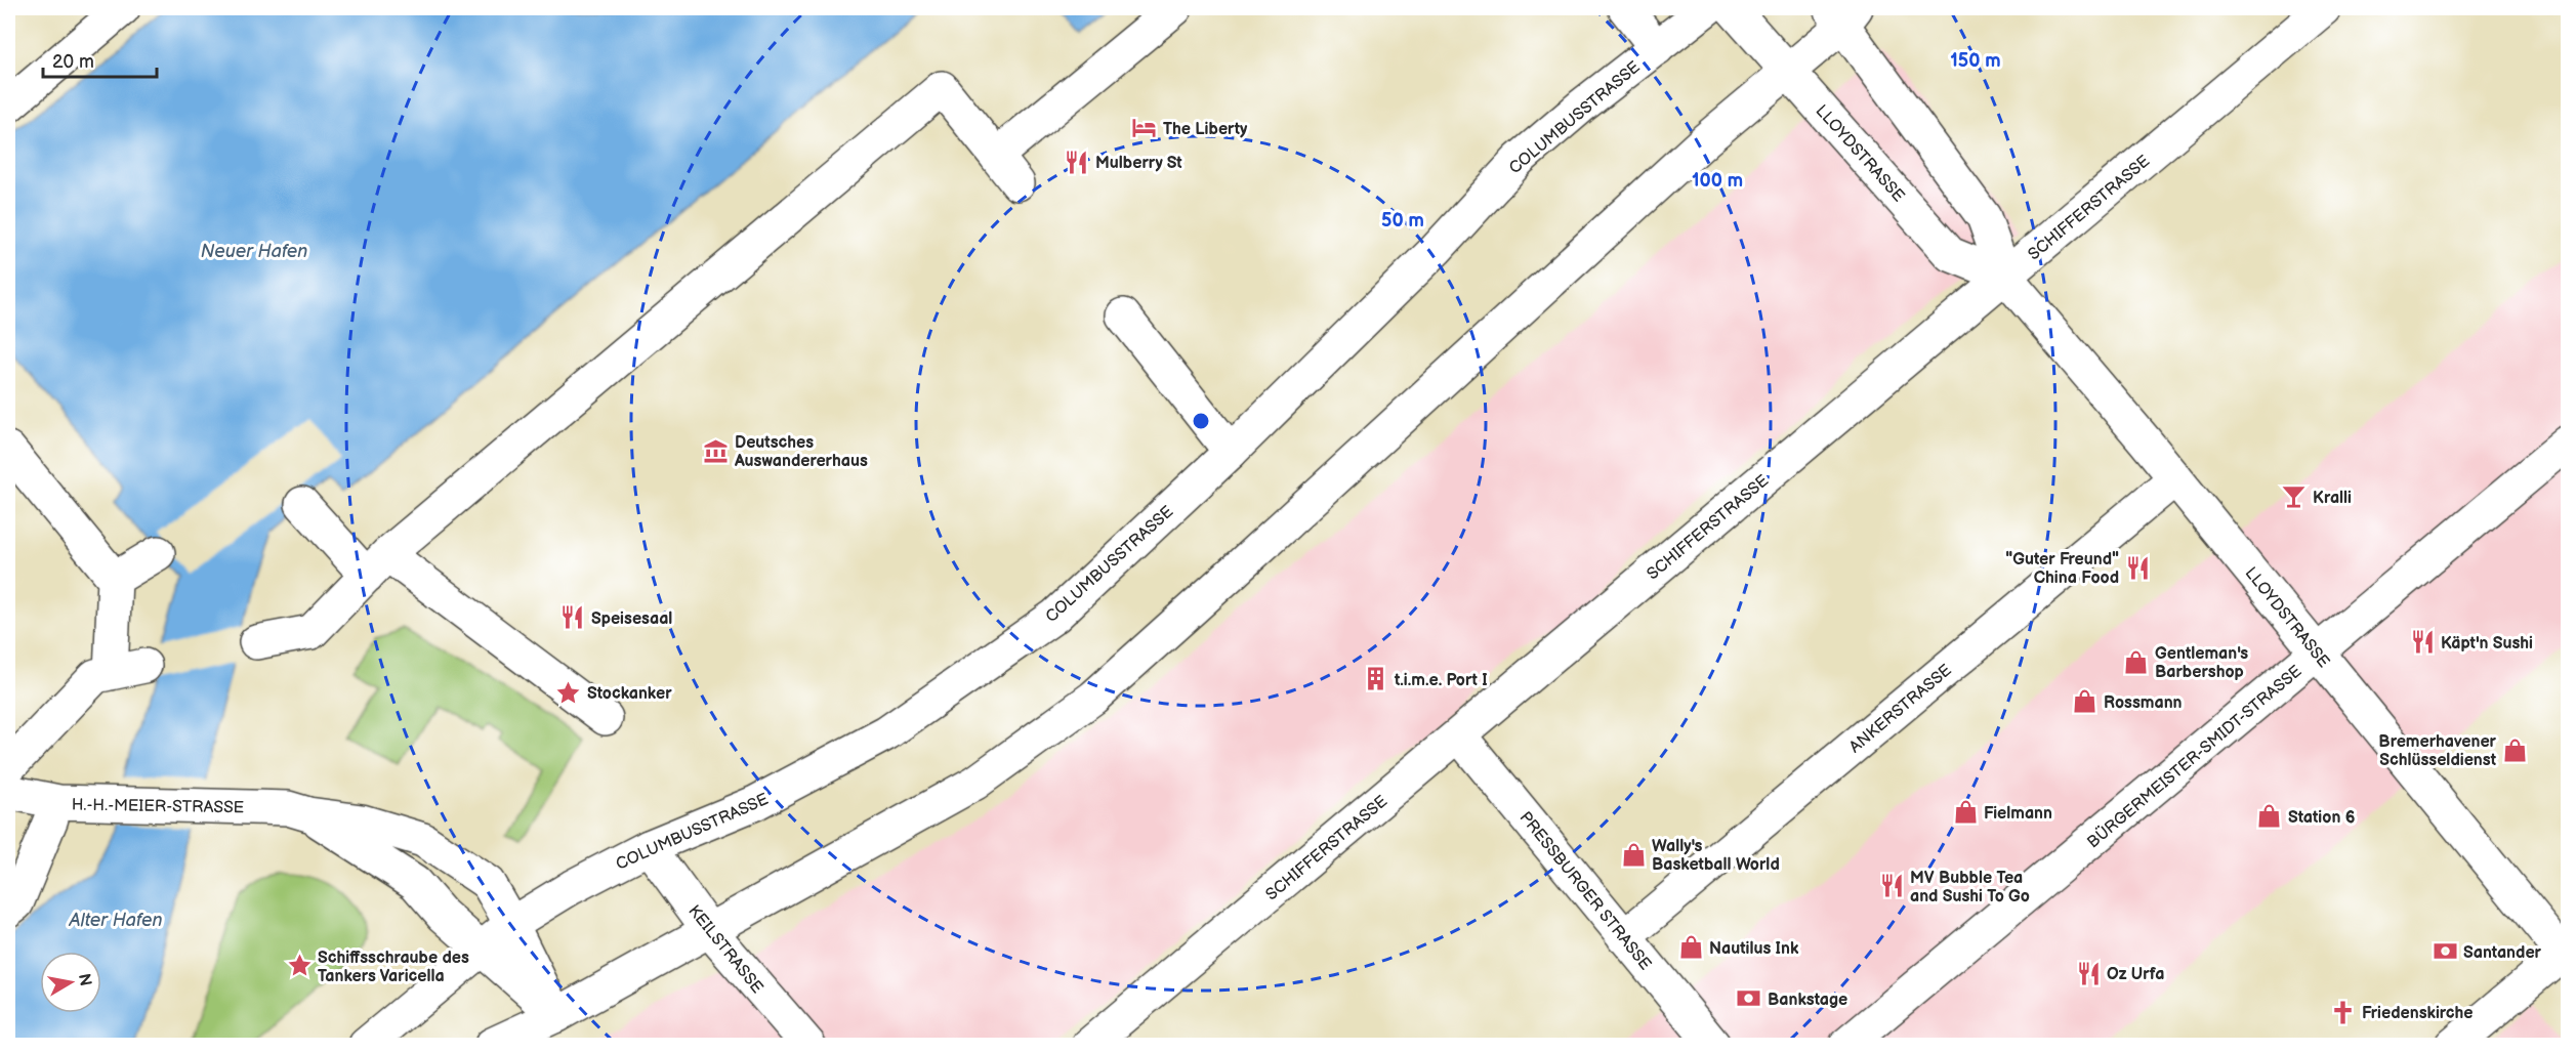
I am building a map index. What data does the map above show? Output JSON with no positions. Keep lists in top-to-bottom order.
{
  "streets": {
    "street": [
      "COLUMBUSSTRASSE",
      "LLOYDSTRASSE",
      "SCHIFFERSTRASSE",
      "ANKERSTRASSE",
      "BÜRGERMEISTER-SMIDT-STRASSE",
      "H.-H.-MEIER-STRASSE",
      "PRESSBURGER STRASSE",
      "KEILSTRASSE"
    ]
  },
  "crossings": [
    ["COLUMBUSSTRASSE", "H.-H.-MEIER-STRASSE"],
    ["COLUMBUSSTRASSE", "KEILSTRASSE"],
    ["LLOYDSTRASSE", "SCHIFFERSTRASSE"],
    ["LLOYDSTRASSE", "ANKERSTRASSE"],
    ["LLOYDSTRASSE", "BÜRGERMEISTER-SMIDT-STRASSE"],
    ["SCHIFFERSTRASSE", "PRESSBURGER STRASSE"],
    ["ANKERSTRASSE", "PRESSBURGER STRASSE"]
  ],
  "water": ["Neuer Hafen", "Alter Hafen"],
  "places": {
    "hotel": ["The Liberty"],
    "restaurant": [
      "Mulberry St",
      "\"Guter Freund\" China Food",
      "Speisesaal",
      "Käpt'n Sushi",
      "MV Bubble Tea and Sushi To Go",
      "Oz Urfa"
    ],
    "museum": ["Deutsches Auswandererhaus"],
    "bar": ["Kralli"],
    "shop": [
      "Gentleman's Barbershop",
      "Rossmann",
      "Bremerhavener Schlüsseldienst",
      "Fielmann",
      "Station 6",
      "Wally's Basketball World",
      "Nautilus Ink"
    ],
    "building": ["t.i.m.e. Port I"],
    "place": ["Stockanker", "Schiffsschraube des Tankers Varicella"],
    "bank": ["Santander", "Bankstage"],
    "church": ["Friedenskirche"]
  },
  "scale_bar": "20 m",
  "north": "right",
  "rings": ["150 m", "100 m", "50 m"]
}
